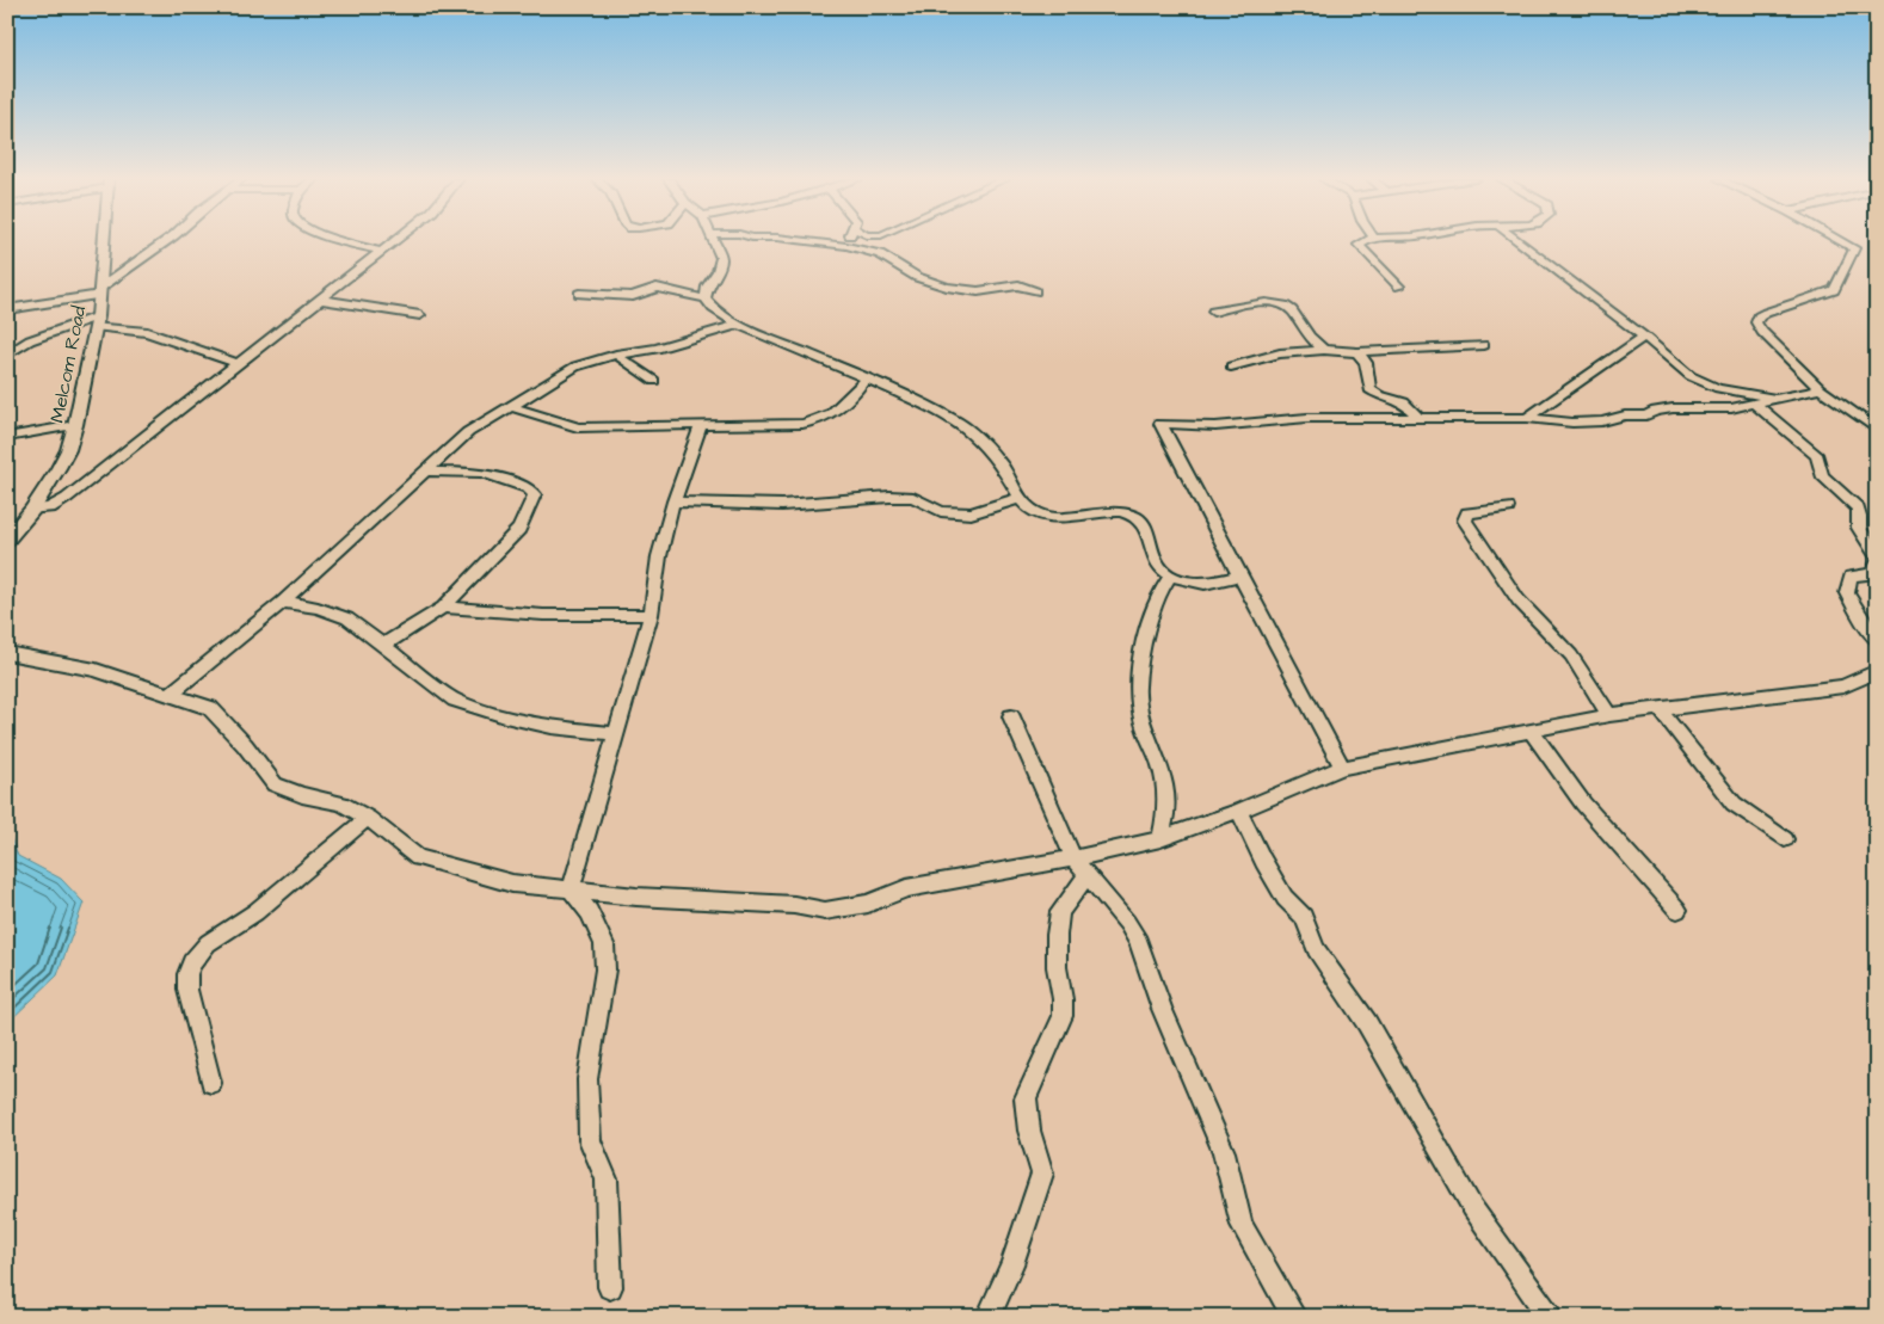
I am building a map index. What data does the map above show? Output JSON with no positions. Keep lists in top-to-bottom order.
{
  "streets": {
    "main road": ["Melcom Road"]
  }
}
